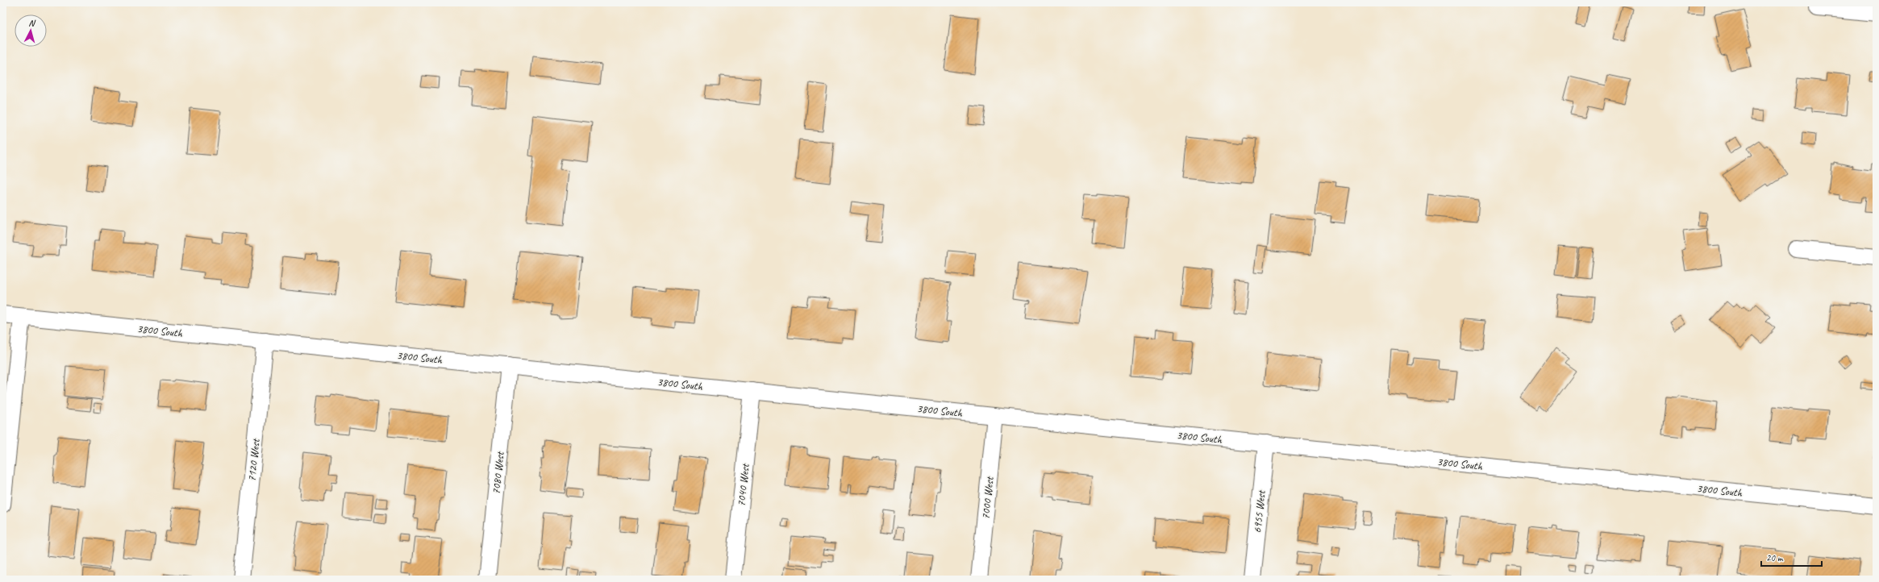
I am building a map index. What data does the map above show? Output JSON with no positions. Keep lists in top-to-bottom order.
{
  "streets": {
    "street": [
      "3800 South",
      "7120 West",
      "7080 West",
      "7040 West",
      "7000 West",
      "6955 West"
    ]
  },
  "crossings": [
    ["3800 South", "7120 West"],
    ["3800 South", "7080 West"],
    ["3800 South", "7040 West"],
    ["3800 South", "7000 West"],
    ["3800 South", "6955 West"]
  ],
  "scale_bar": "20 m",
  "north": "top"
}
